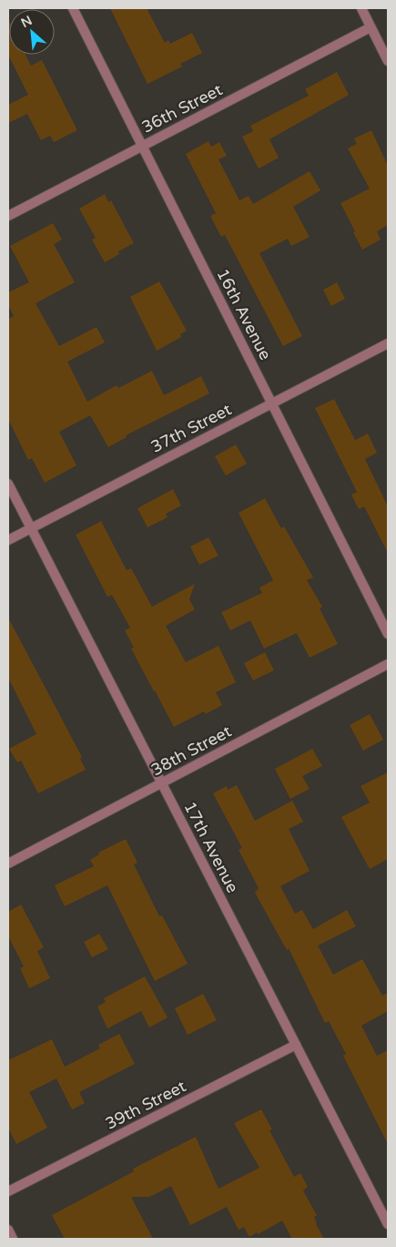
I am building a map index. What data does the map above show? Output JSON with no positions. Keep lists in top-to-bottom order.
{
  "streets": {
    "street": [
      "36th Street",
      "16th Avenue",
      "37th Street",
      "38th Street",
      "17th Avenue",
      "39th Street"
    ]
  },
  "crossings": [
    ["36th Street", "16th Avenue"],
    ["16th Avenue", "37th Street"],
    ["37th Street", "17th Avenue"],
    ["38th Street", "17th Avenue"],
    ["17th Avenue", "39th Street"]
  ],
  "north": "top left"
}
